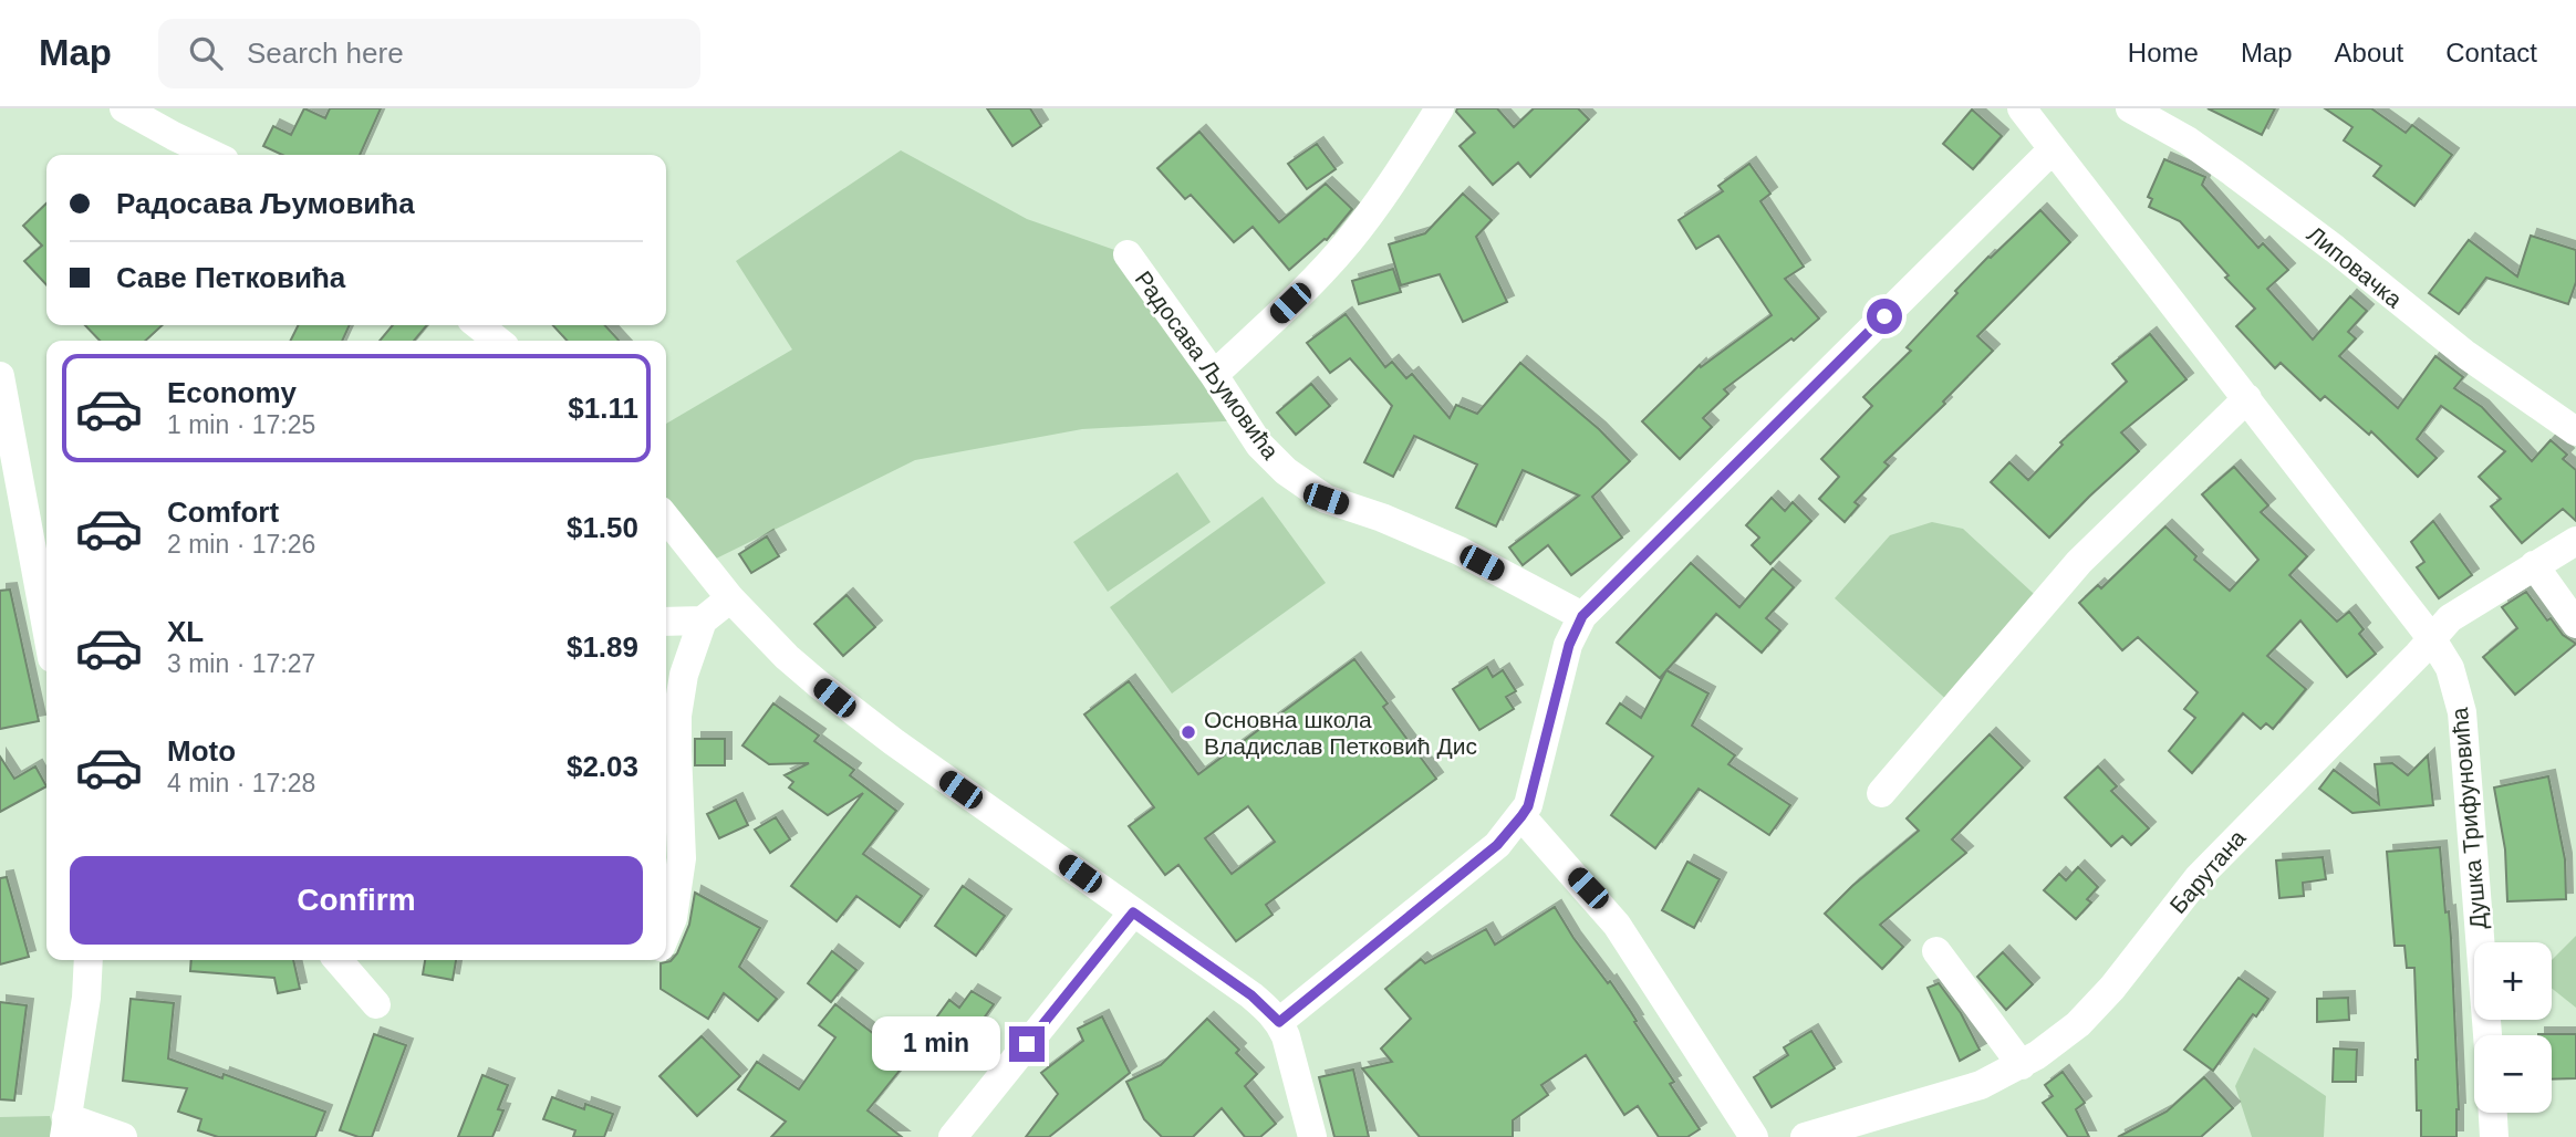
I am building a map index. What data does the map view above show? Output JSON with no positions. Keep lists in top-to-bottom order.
{
  "streets": {
    "street": [
      "Липовачка",
      "Радосава Љумовића",
      "Душка Трифуновића",
      "Барутана"
    ]
  },
  "crossings": [
    ["Душка Трифуновића", "Барутана"]
  ],
  "places": ["Основна школа Владислав Петковић Дис"],
  "page": {
    "header": "Map",
    "search": "Search here",
    "nav": [
      "Home",
      "Map",
      "About",
      "Contact"
    ],
    "banner": ["Радосава Љумовића", "Саве Петковића"],
    "list": [
      {
        "name": "Economy",
        "note": "1 min · 17:25",
        "value": "$1.11"
      },
      {
        "name": "Comfort",
        "note": "2 min · 17:26",
        "value": "$1.50"
      },
      {
        "name": "XL",
        "note": "3 min · 17:27",
        "value": "$1.89"
      },
      {
        "name": "Moto",
        "note": "4 min · 17:28",
        "value": "$2.03"
      }
    ],
    "buttons": "Confirm",
    "map_buttons": ["+", "−"],
    "bubble": "1 min"
  }
}
